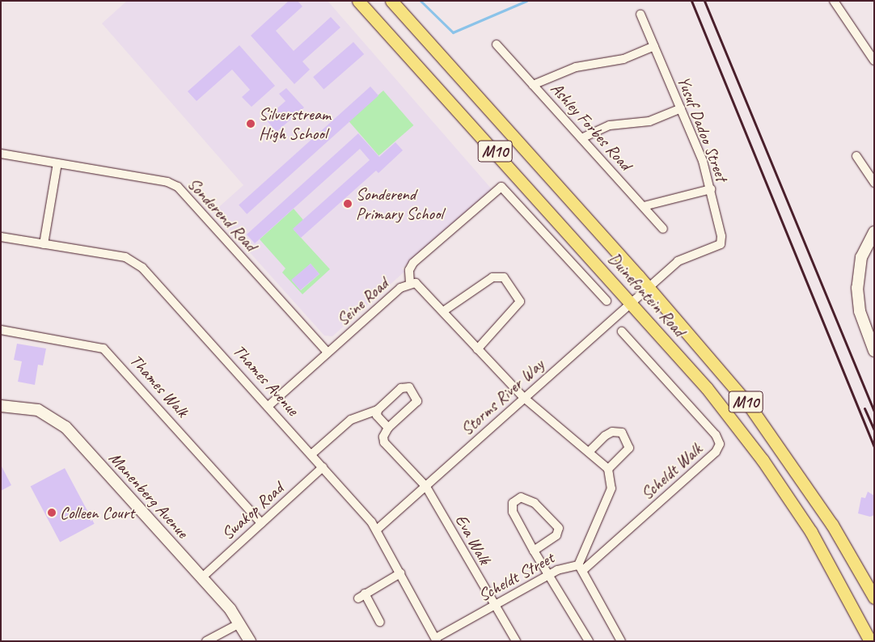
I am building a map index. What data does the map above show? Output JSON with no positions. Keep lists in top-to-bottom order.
{
  "streets": {
    "main road": ["M10", "Duinefontein Road"],
    "street": [
      "Ashley Forbes Road",
      "Yusuf Dadoo Street",
      "Sonderend Road",
      "Seine Road",
      "Thames Avenue",
      "Thames Walk",
      "Storms River Way",
      "Scheldt Walk",
      "Manenberg Avenue",
      "Swakop Road",
      "Eva Walk",
      "Scheldt Street"
    ]
  },
  "crossings": [
    ["Yusuf Dadoo Street", "Duinefontein Road"],
    ["Yusuf Dadoo Street", "Storms River Way"],
    ["Sonderend Road", "Seine Road"],
    ["Duinefontein Road", "Storms River Way"],
    ["Seine Road", "Thames Avenue"],
    ["Seine Road", "Storms River Way"],
    ["Thames Avenue", "Storms River Way"],
    ["Thames Avenue", "Swakop Road"],
    ["Thames Avenue", "Scheldt Street"],
    ["Thames Walk", "Swakop Road"],
    ["Storms River Way", "Eva Walk"],
    ["Scheldt Walk", "Scheldt Street"],
    ["Manenberg Avenue", "Swakop Road"],
    ["Eva Walk", "Scheldt Street"]
  ],
  "places": ["Silverstream High School", "Sonderend Primary School", "Colleen Court"]
}
